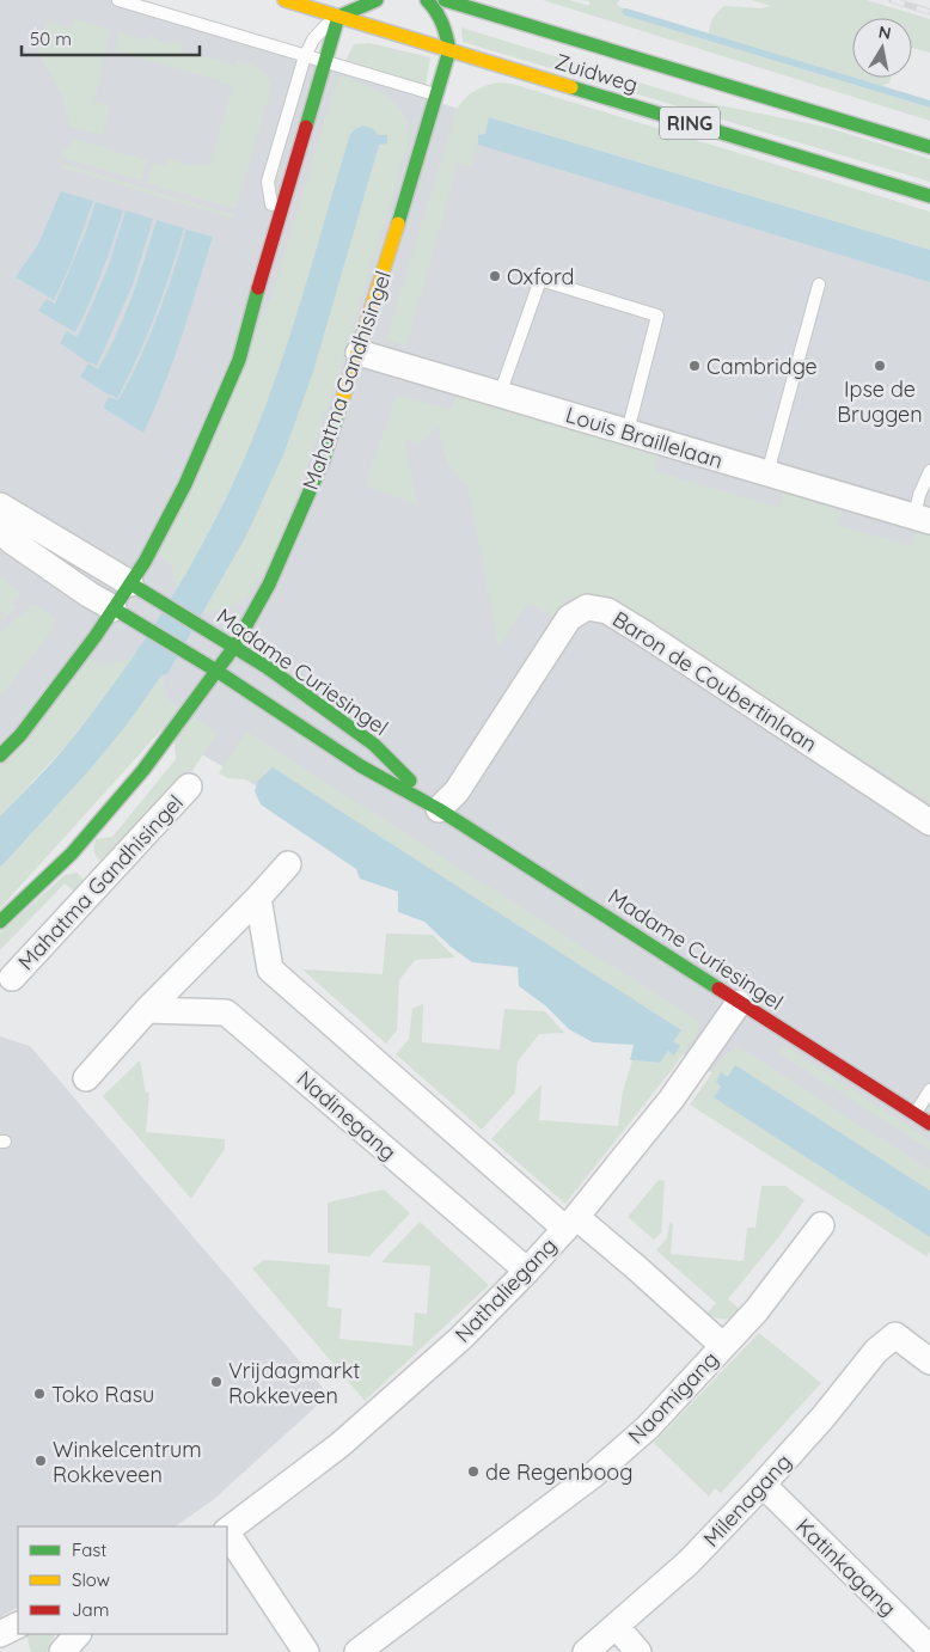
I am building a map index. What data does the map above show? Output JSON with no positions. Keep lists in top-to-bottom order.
{
  "streets": {
    "street": [
      "Zuidweg",
      "RING",
      "Mahatma Gandhisingel",
      "Louis Braillelaan",
      "Madame Curiesingel",
      "Baron de Coubertinlaan",
      "Nadinegang",
      "Nathaliegang",
      "Naomigang",
      "Milenagang",
      "Katinkagang"
    ]
  },
  "crossings": [
    ["Zuidweg", "Mahatma Gandhisingel"],
    ["Mahatma Gandhisingel", "Louis Braillelaan"],
    ["Mahatma Gandhisingel", "Madame Curiesingel"],
    ["Madame Curiesingel", "Baron de Coubertinlaan"],
    ["Madame Curiesingel", "Nathaliegang"],
    ["Nadinegang", "Nathaliegang"],
    ["Milenagang", "Katinkagang"]
  ],
  "places": [
    "Oxford",
    "Cambridge",
    "Ipse de Bruggen",
    "Vrijdagmarkt Rokkeveen",
    "Toko Rasu",
    "Winkelcentrum Rokkeveen",
    "de Regenboog"
  ],
  "legend": ["Fast", "Slow", "Jam"],
  "scale_bar": "50 m",
  "north": "top"
}
